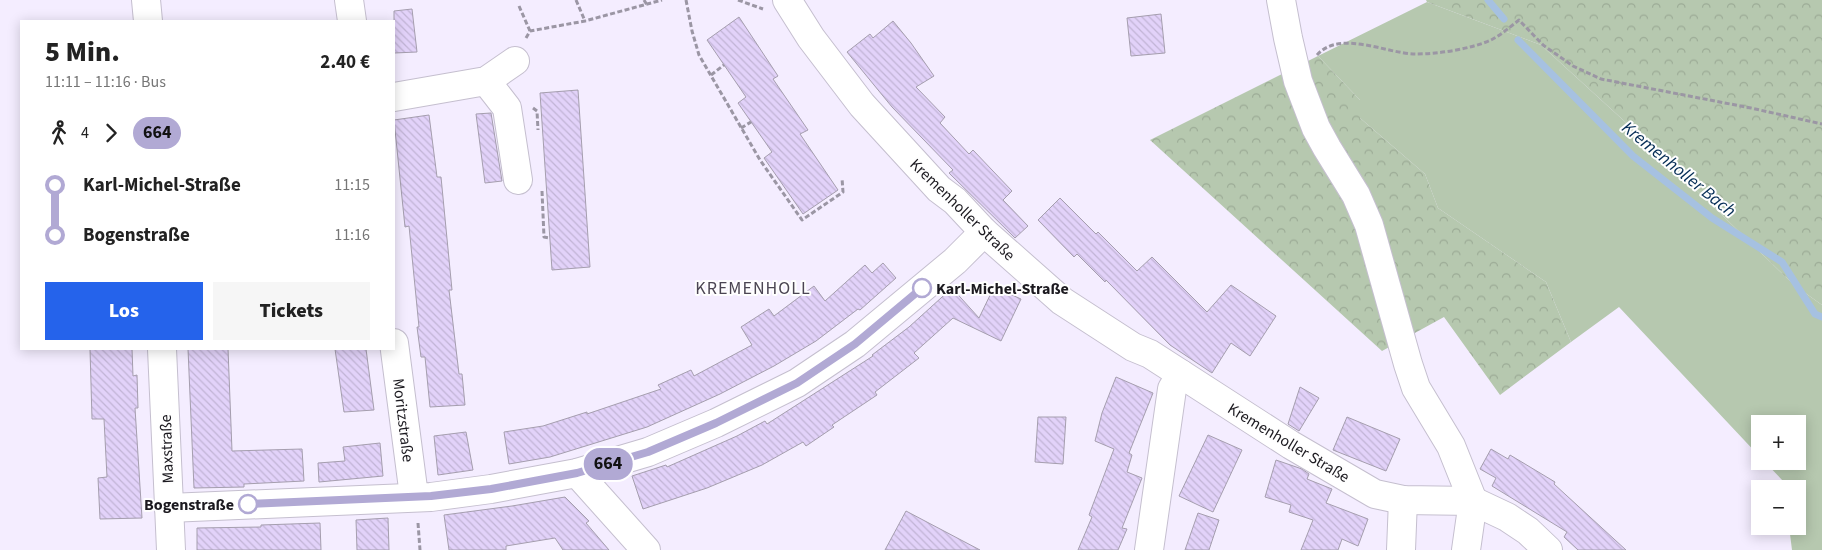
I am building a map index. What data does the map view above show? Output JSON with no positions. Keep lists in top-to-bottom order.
{
  "streets": {
    "street": ["Kremenholler Straße", "Moritzstraße", "Maxstraße"]
  },
  "districts": ["KREMENHOLL"],
  "water": ["Kremenholler Bach"],
  "places": ["Karl-Michel-Straße", "Bogenstraße"],
  "lines": ["bus line 664"],
  "page": {
    "on_map": "664",
    "heading": ["5 Min.", "11:11 – 11:16 · Bus", "2.40 €"],
    "legs": ["4", "664"],
    "list": [
      {
        "name": "Karl-Michel-Straße",
        "value": "11:15"
      },
      {
        "name": "Bogenstraße",
        "value": "11:16"
      }
    ],
    "buttons": ["Los", "Tickets"],
    "map_buttons": ["+", "−"]
  }
}
